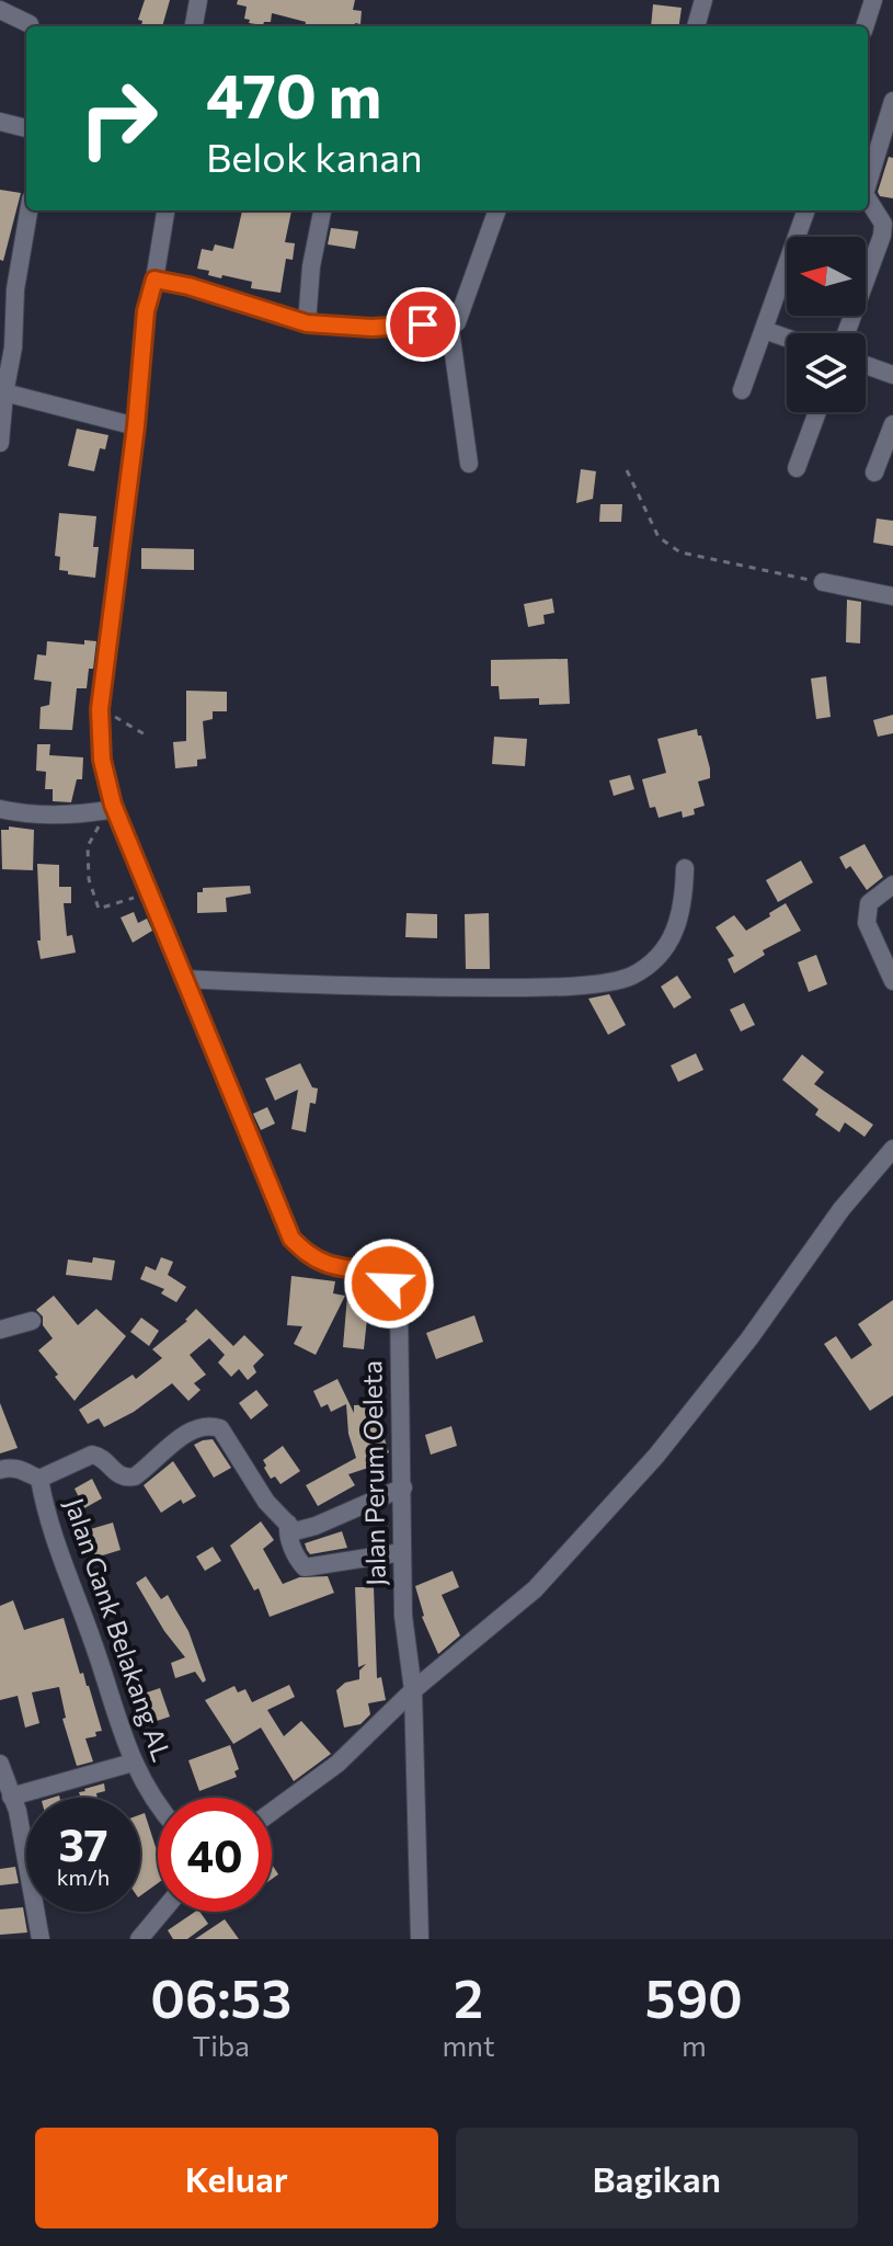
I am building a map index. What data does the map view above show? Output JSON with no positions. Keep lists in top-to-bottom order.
{
  "streets": {
    "street": ["Jalan Perum Oeleta", "Jalan Gank Belakang AL"]
  },
  "north": "left",
  "page": {
    "turn": ["470 m", "Belok kanan"],
    "speed": "37 km/h",
    "limit": "40",
    "eta": [
      "06:53",
      "Tiba",
      "2",
      "mnt",
      "590",
      "m"
    ],
    "buttons": ["Keluar", "Bagikan"]
  }
}
